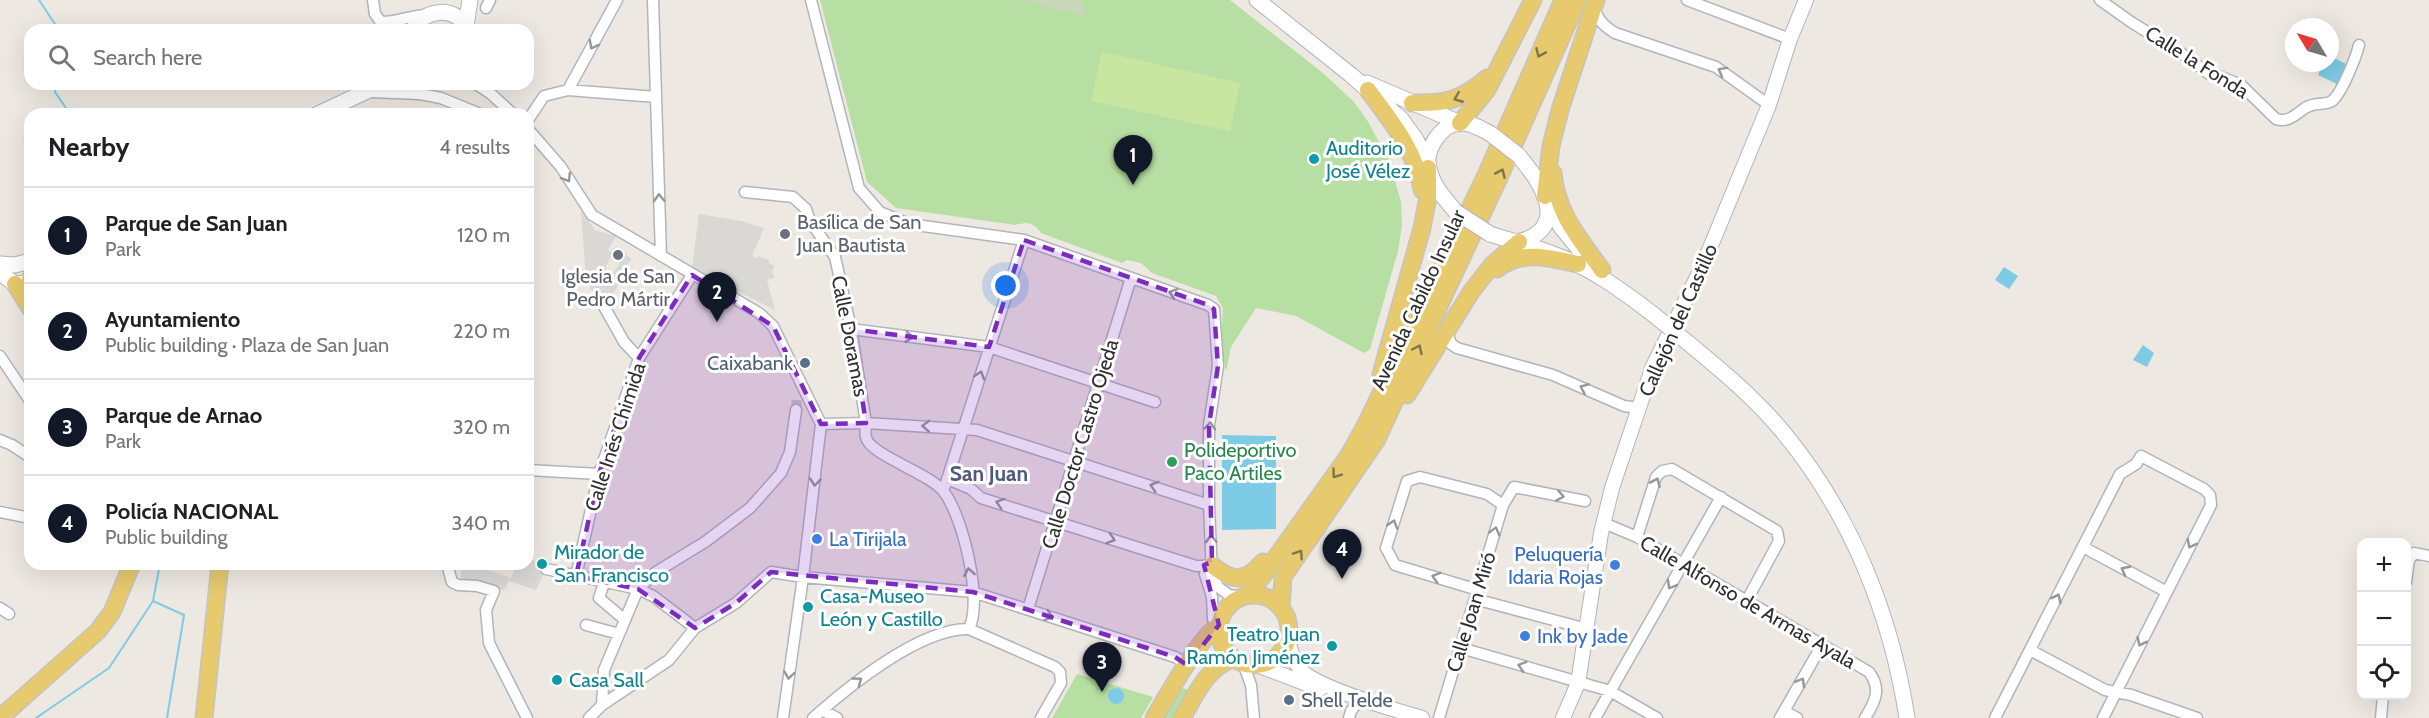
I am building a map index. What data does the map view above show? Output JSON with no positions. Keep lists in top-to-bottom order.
{
  "streets": {
    "main road": ["Avenida Cabildo Insular"],
    "street": [
      "Calle la Fonda",
      "Callejón del Castillo",
      "Calle Doramas",
      "Calle Inés Chimida",
      "Calle Doctor Castro Ojeda",
      "Calle Alfonso de Armas Ayala",
      "Calle Joan Miró"
    ]
  },
  "crossings": [
    ["Callejón del Castillo", "Calle Alfonso de Armas Ayala"]
  ],
  "one_way": ["Calle Joan Miró"],
  "districts": ["San Juan"],
  "places": [
    "Auditorio José Vélez",
    "Basílica de San Juan Bautista",
    "Iglesia de San Pedro Mártir",
    "Caixabank",
    "Polideportivo Paco Artiles",
    "La Tirijala",
    "Mirador de San Francisco",
    "Peluquería Idaria Rojas",
    "Casa-Museo León y Castillo",
    "Ink by Jade",
    "Teatro Juan Ramón Jiménez",
    "Casa Sall",
    "Shell Telde"
  ],
  "north": "top left",
  "page": {
    "search": "Search here",
    "heading": ["Nearby", "4 results"],
    "pins": [
      "1",
      "2",
      "4",
      "3"
    ],
    "list": [
      {
        "mark": "1",
        "name": "Parque de San Juan",
        "note": "Park",
        "value": "120 m"
      },
      {
        "mark": "2",
        "name": "Ayuntamiento",
        "note": "Public building · Plaza de San Juan",
        "value": "220 m"
      },
      {
        "mark": "3",
        "name": "Parque de Arnao",
        "note": "Park",
        "value": "320 m"
      },
      {
        "mark": "4",
        "name": "Policía NACIONAL",
        "note": "Public building",
        "value": "340 m"
      }
    ],
    "map_buttons": ["+", "−"]
  }
}
